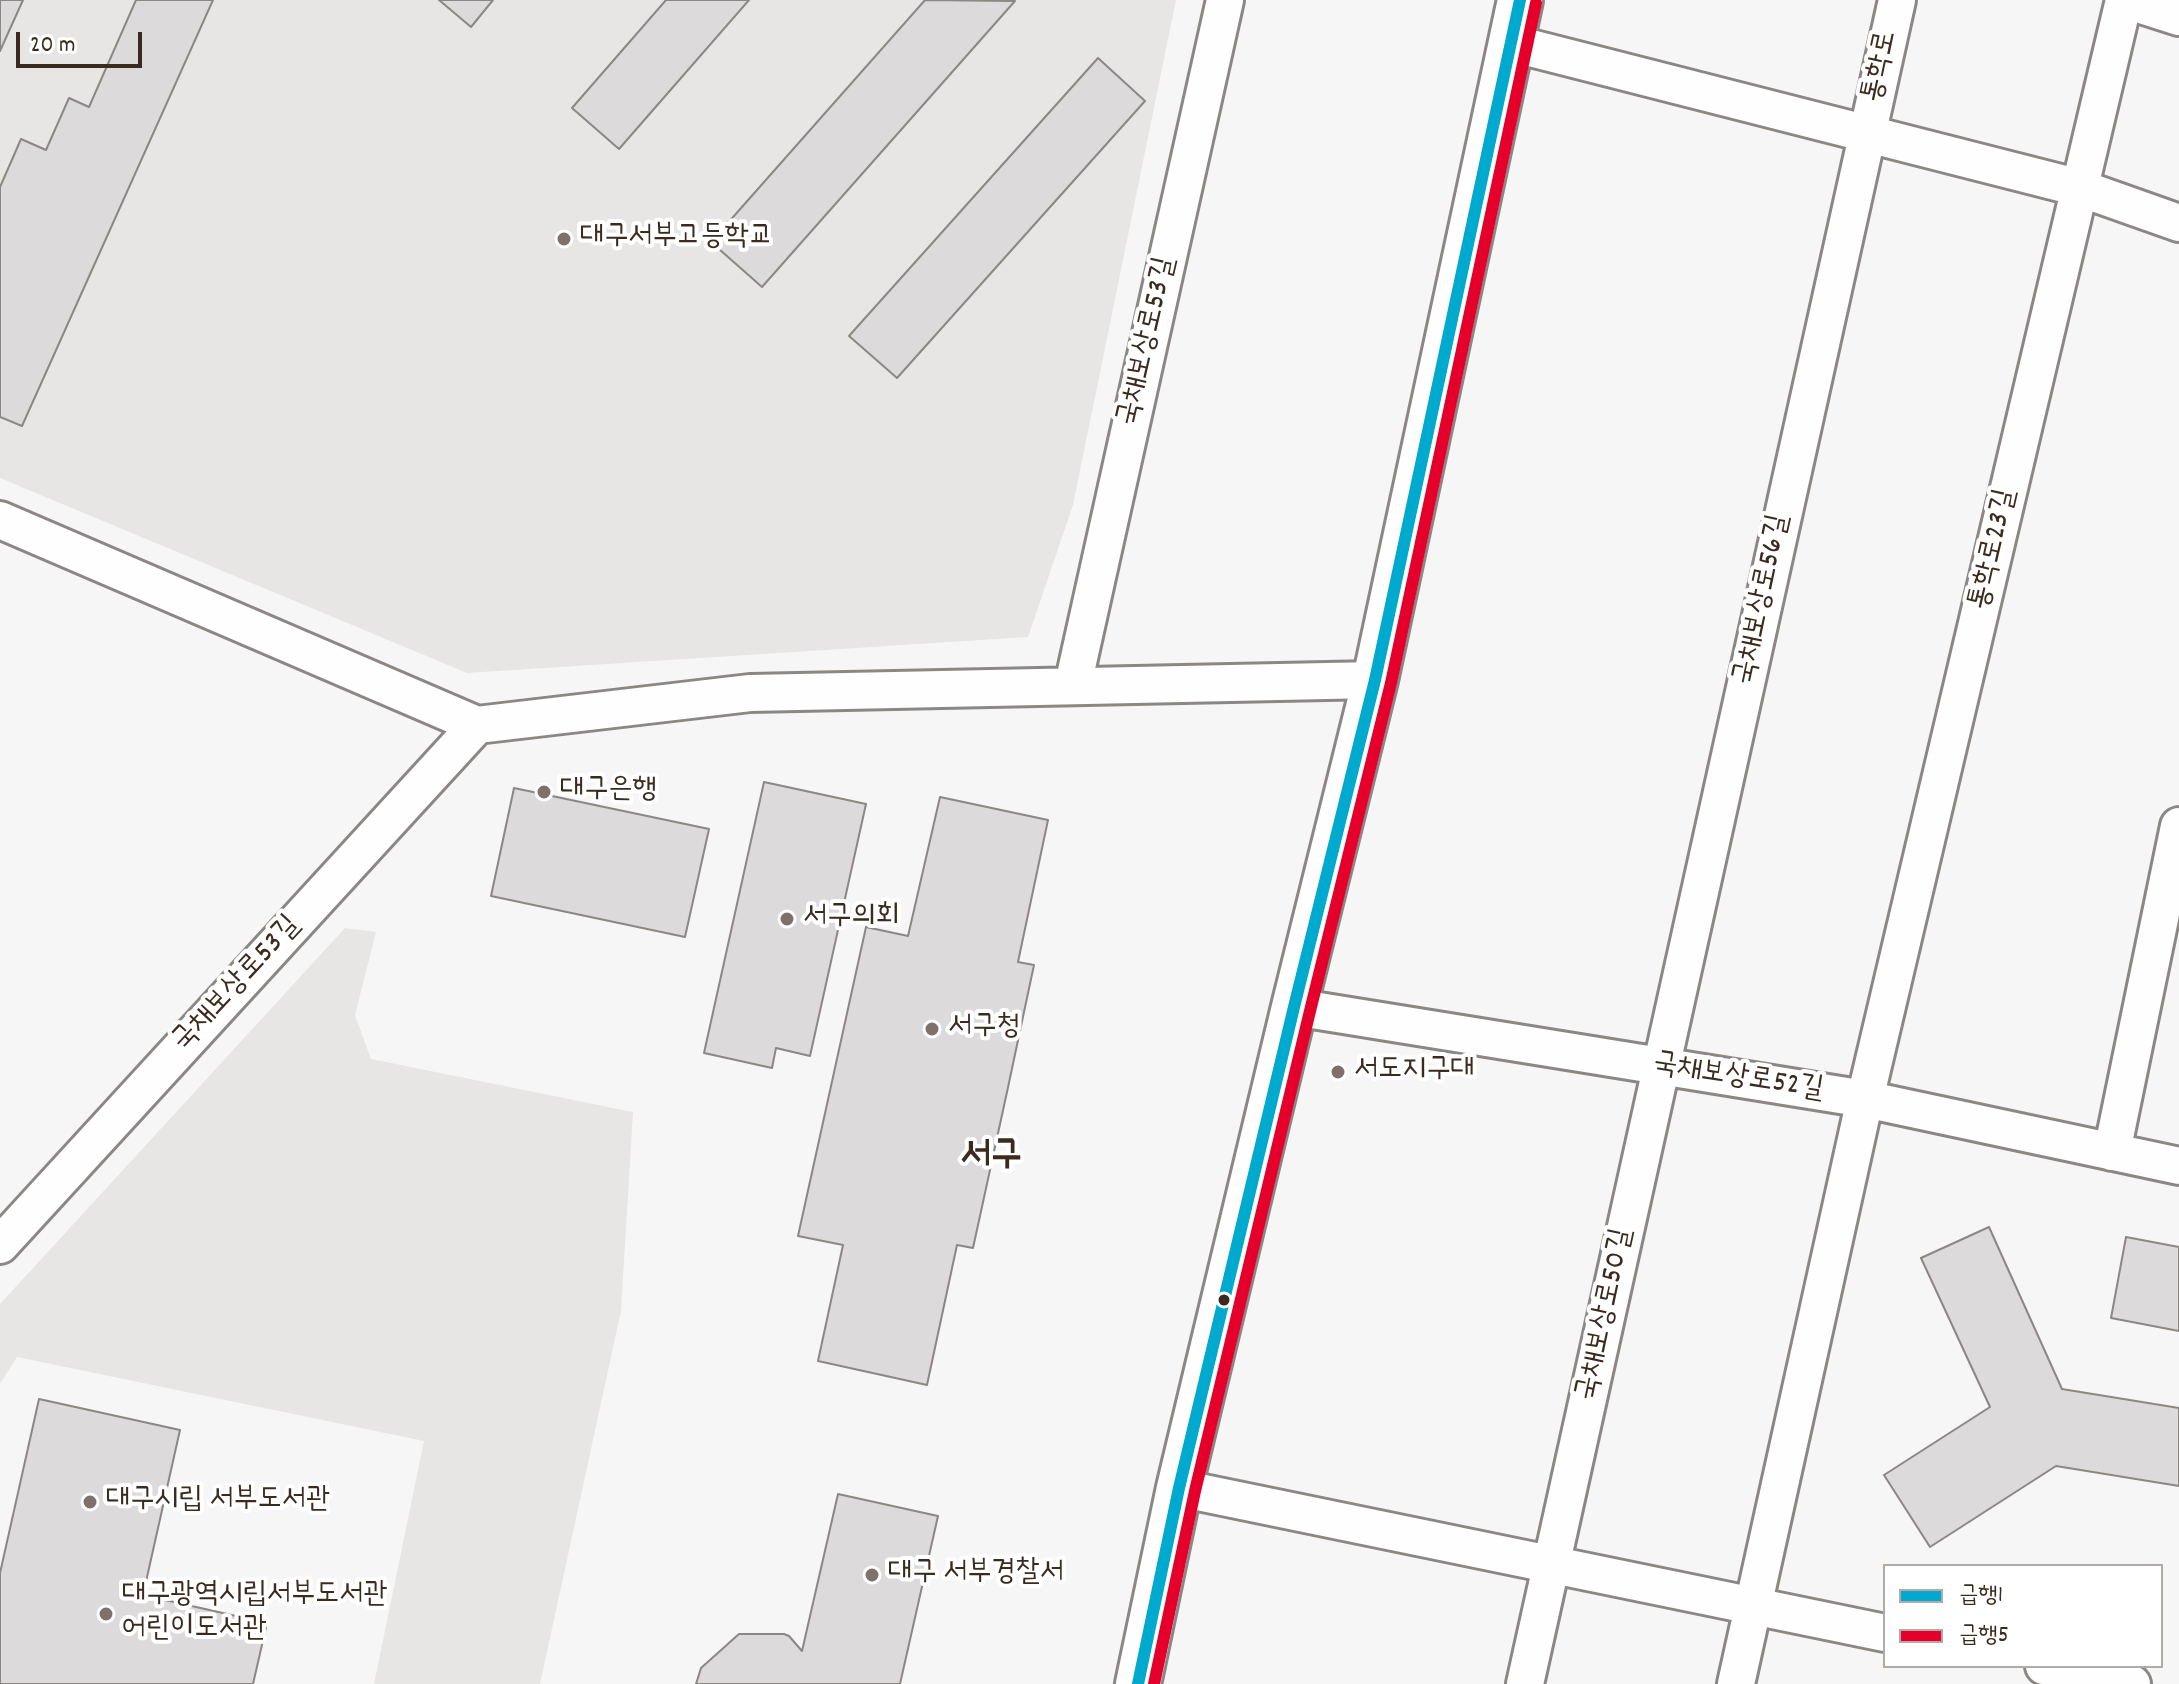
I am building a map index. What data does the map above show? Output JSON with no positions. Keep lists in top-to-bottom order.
{
  "streets": {
    "street": [
      "통학로",
      "국채보상로53길",
      "통학로23길",
      "국채보상로56길",
      "국채보상로52길",
      "국채보상로50길"
    ]
  },
  "crossings": [
    ["통학로", "국채보상로56길"],
    ["통학로23길", "국채보상로52길"],
    ["국채보상로56길", "국채보상로52길"],
    ["국채보상로56길", "국채보상로50길"],
    ["국채보상로52길", "국채보상로50길"]
  ],
  "districts": ["서구"],
  "places": [
    "대구서부고등학교",
    "대구은행",
    "서구의회",
    "서구청",
    "서도지구대",
    "대구시립 서부도서관",
    "대구 서부경찰서",
    "대구광역시립서부도서관 어린이도서관"
  ],
  "lines": ["transit line 급행1", "transit line 급행5"],
  "legend": ["급행1", "급행5"],
  "scale_bar": "20 m"
}
